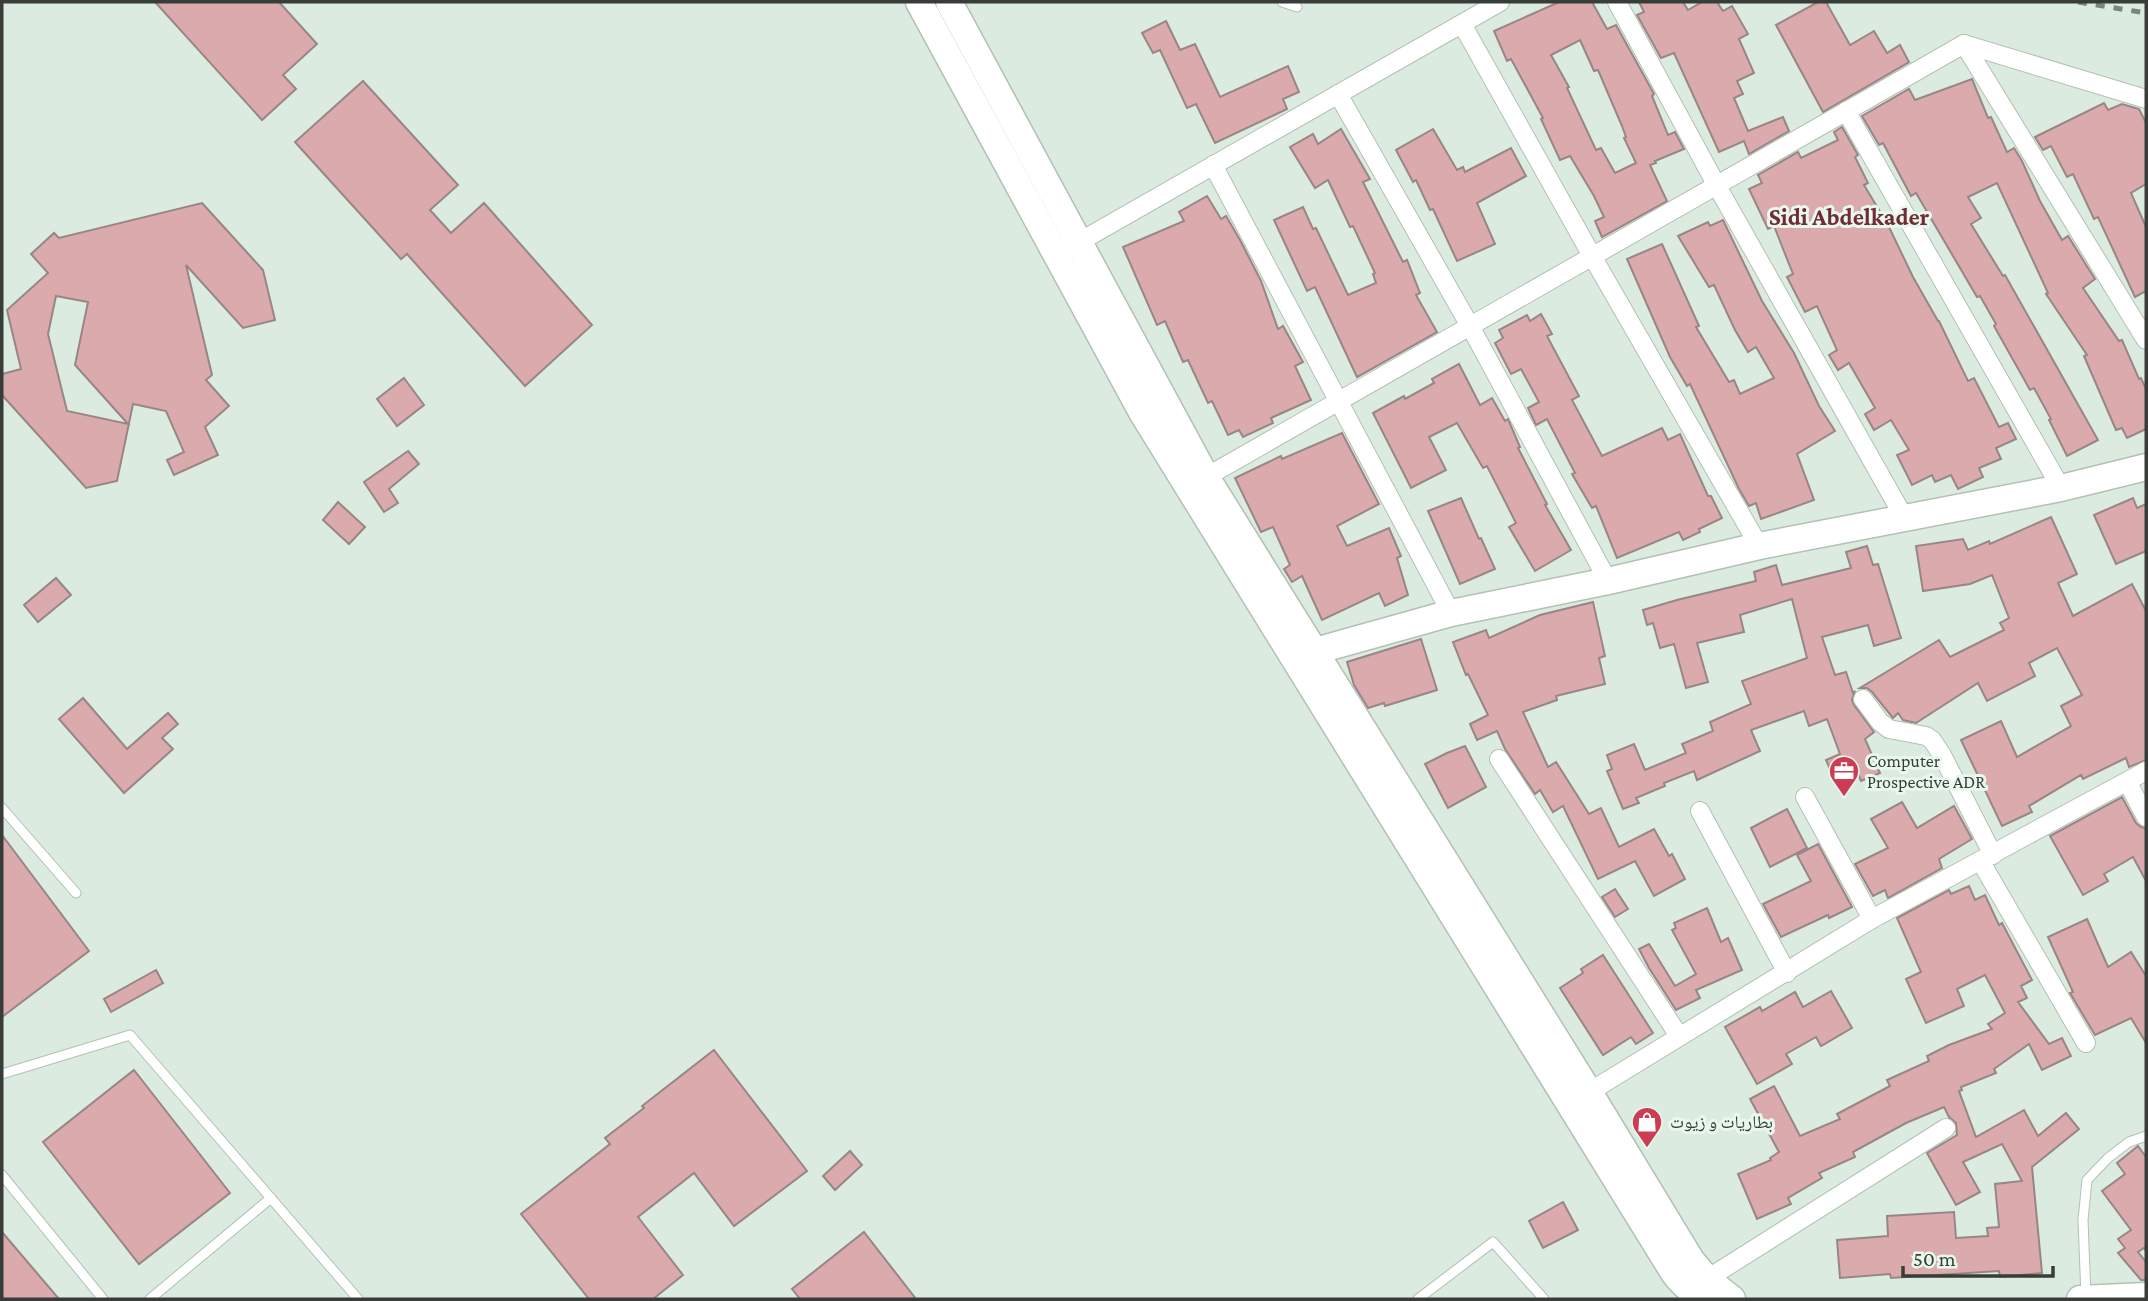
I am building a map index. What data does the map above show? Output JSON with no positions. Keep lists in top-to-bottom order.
{
  "districts": ["Sidi Abdelkader"],
  "places": {
    "office": ["Computer Prospective ADR"],
    "shop": ["بطاريات و زيوت"]
  },
  "scale_bar": "50 m"
}
